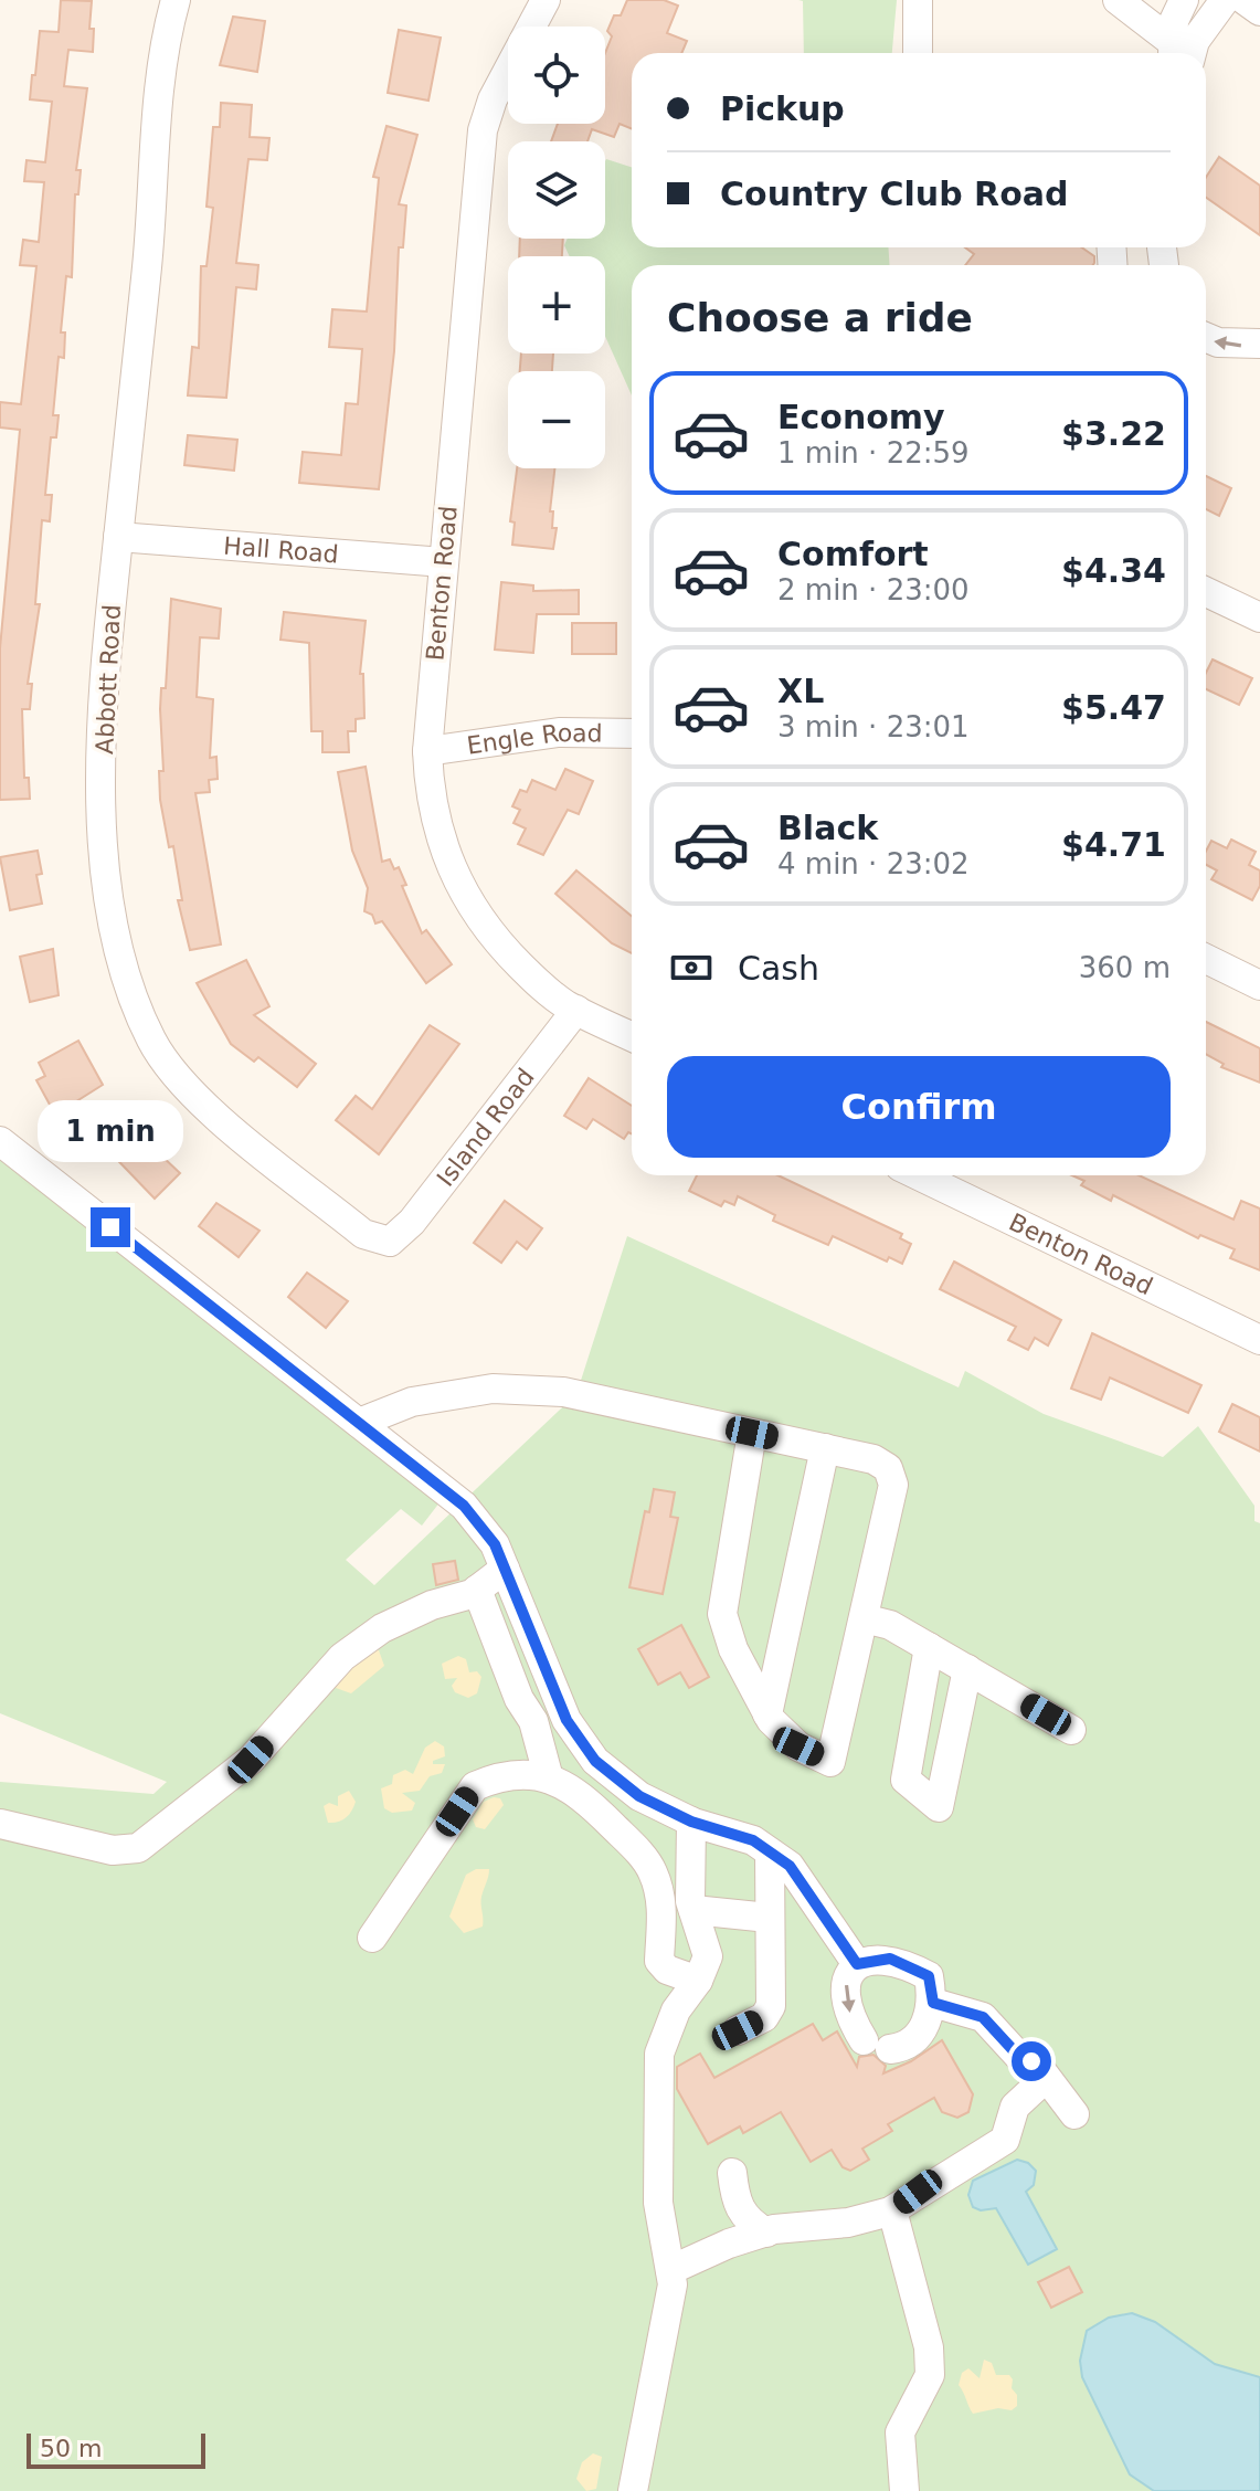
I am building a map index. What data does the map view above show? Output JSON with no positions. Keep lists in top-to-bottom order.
{
  "streets": {
    "street": [
      "Hall Road",
      "Benton Road",
      "Abbott Road",
      "Engle Road",
      "Island Road"
    ]
  },
  "crossings": [
    ["Hall Road", "Benton Road"],
    ["Hall Road", "Abbott Road"],
    ["Benton Road", "Engle Road"],
    ["Benton Road", "Island Road"],
    ["Abbott Road", "Island Road"]
  ],
  "scale_bar": "50 m",
  "page": {
    "map_buttons": ["+", "−"],
    "banner": ["Pickup", "Country Club Road"],
    "heading": "Choose a ride",
    "list": [
      {
        "name": "Economy",
        "note": "1 min · 22:59",
        "value": "$3.22"
      },
      {
        "name": "Comfort",
        "note": "2 min · 23:00",
        "value": "$4.34"
      },
      {
        "name": "XL",
        "note": "3 min · 23:01",
        "value": "$5.47"
      },
      {
        "name": "Black",
        "note": "4 min · 23:02",
        "value": "$4.71"
      }
    ],
    "pay": ["Cash", "360 m"],
    "buttons": "Confirm",
    "bubble": "1 min",
    "scale": "50 m"
  }
}
